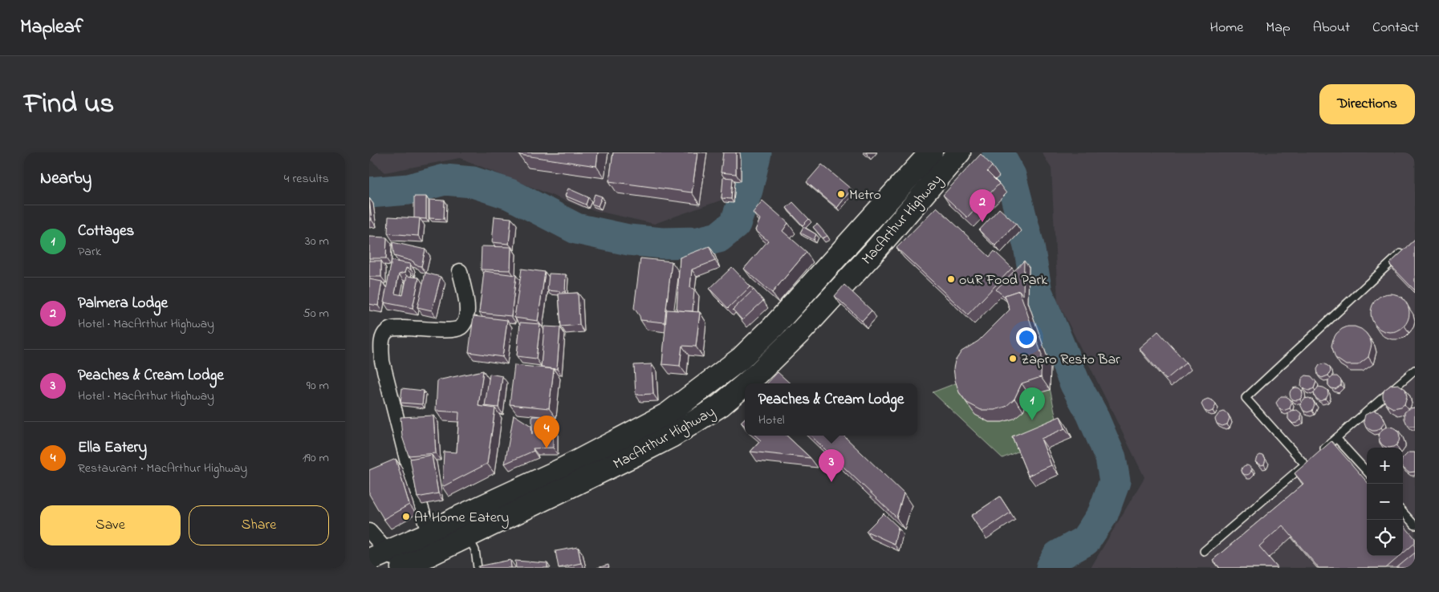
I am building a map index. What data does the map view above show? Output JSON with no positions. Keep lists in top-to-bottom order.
{
  "streets": {
    "highway": ["MacArthur Highway"]
  },
  "places": [
    "Metro",
    "ouR Food Park",
    "Zapro Resto Bar",
    "At Home Eatery"
  ],
  "page": {
    "header": "Mapleaf",
    "nav": [
      "Home",
      "Map",
      "About",
      "Contact"
    ],
    "title": "Find us",
    "buttons": [
      "Directions",
      ["Save", "Share"]
    ],
    "heading": ["Nearby", "4 results"],
    "pins": [
      "2",
      "1",
      "4",
      "3"
    ],
    "list": [
      {
        "mark": "1",
        "name": "Cottages",
        "note": "Park",
        "value": "30 m"
      },
      {
        "mark": "2",
        "name": "Palmera Lodge",
        "note": "Hotel · MacArthur Highway",
        "value": "50 m"
      },
      {
        "mark": "3",
        "name": "Peaches & Cream Lodge",
        "note": "Hotel · MacArthur Highway",
        "value": "90 m"
      },
      {
        "mark": "4",
        "name": "Ella Eatery",
        "note": "Restaurant · MacArthur Highway",
        "value": "190 m"
      }
    ],
    "popup": ["Peaches & Cream Lodge", "Hotel"],
    "map_buttons": ["+", "−"]
  }
}
